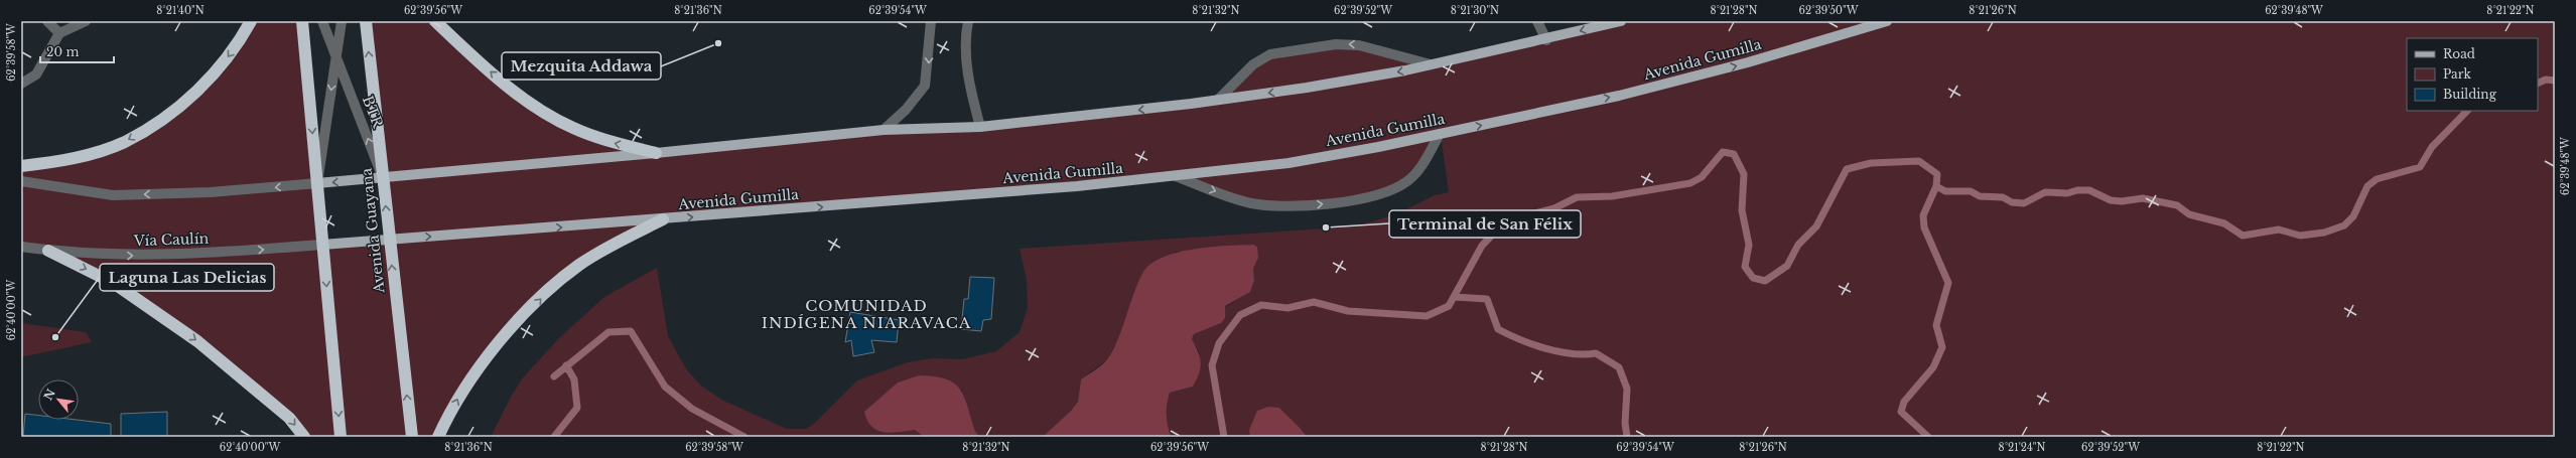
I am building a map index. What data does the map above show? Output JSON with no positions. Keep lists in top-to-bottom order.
{
  "streets": {
    "highway": ["Avenida Guayana"],
    "main road": ["Avenida Gumilla"],
    "street": ["BTR", "Vía Caulín"]
  },
  "crossings": [
    ["Avenida Gumilla", "Avenida Guayana"],
    ["Avenida Gumilla", "Vía Caulín"],
    ["BTR", "Avenida Guayana"]
  ],
  "districts": ["COMUNIDAD INDÍGENA NIARAVACA"],
  "places": ["Mezquita Addawa", "Terminal de San Félix", "Laguna Las Delicias"],
  "legend": ["Road", "Park", "Building"],
  "scale_bar": "20 m",
  "north": "top left",
  "coordinates": [
    "8°21'40\"N",
    "62°39'56\"W",
    "8°21'36\"N",
    "62°39'54\"W",
    "8°21'32\"N",
    "62°39'52\"W",
    "8°21'30\"N",
    "8°21'28\"N",
    "62°39'50\"W",
    "8°21'26\"N",
    "62°39'48\"W",
    "8°21'22\"N",
    "62°39'58\"W",
    "62°40'00\"W",
    "8°21'24\"N"
  ]
}
